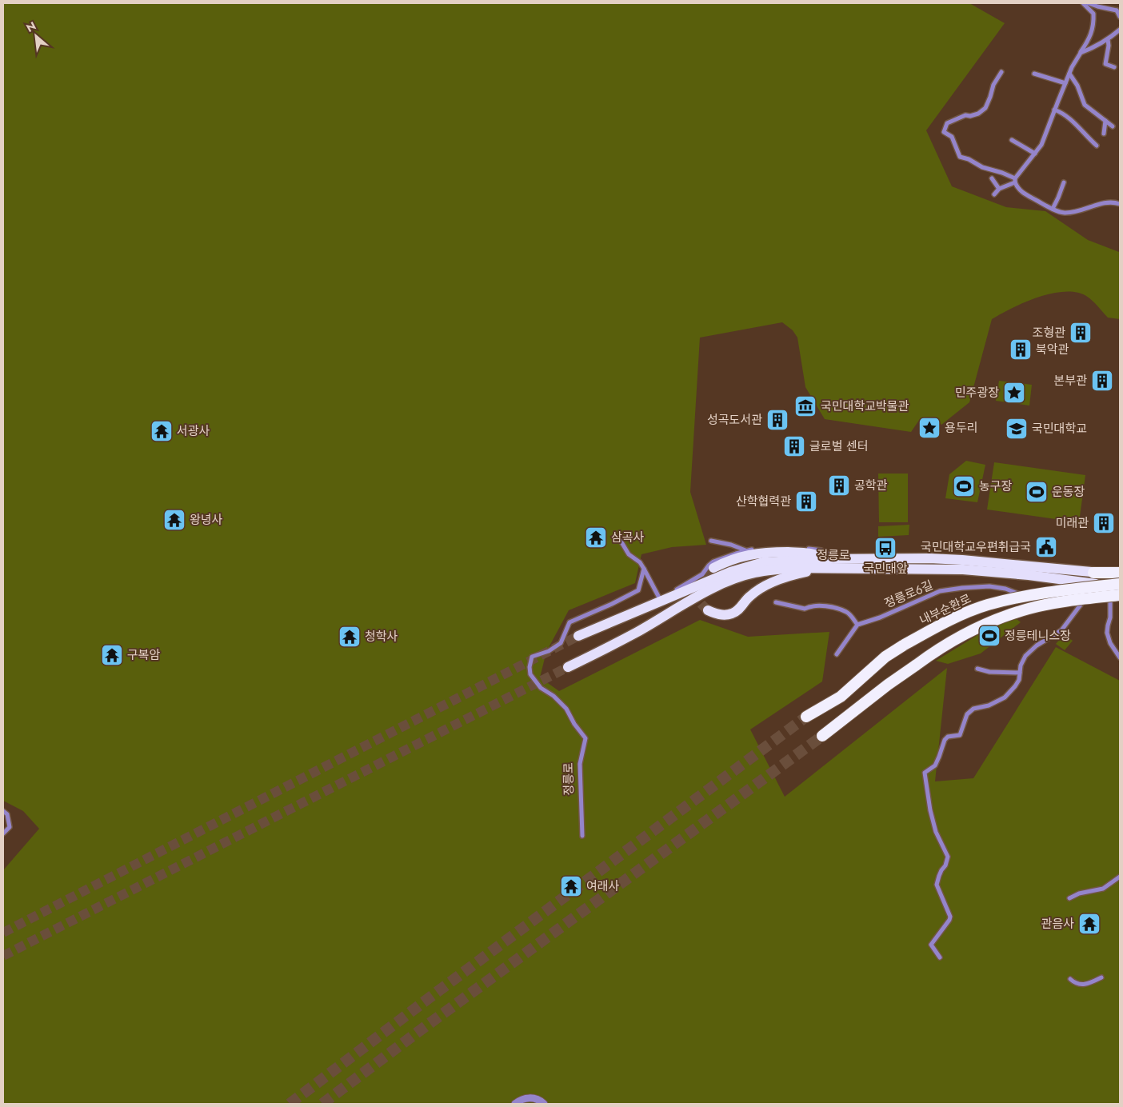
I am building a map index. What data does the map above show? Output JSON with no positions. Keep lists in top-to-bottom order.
{
  "streets": {
    "highway": ["내부순환로"],
    "main road": ["정릉로"],
    "street": ["정릉로6길"]
  },
  "crossings": [
    ["정릉로", "정릉로6길"],
    ["정릉로", "내부순환로"],
    ["정릉로6길", "내부순환로"]
  ],
  "places": {
    "building": [
      "조형관",
      "북악관",
      "본부관",
      "성곡도서관",
      "글로벌 센터",
      "공학관",
      "산학협력관",
      "미래관"
    ],
    "place": ["민주광장", "용두리"],
    "museum": ["국민대학교박물관"],
    "school or university": ["국민대학교"],
    "temple": [
      "서광사",
      "왕녕사",
      "삼곡사",
      "청학사",
      "구복암",
      "여래사",
      "관음사"
    ],
    "sports": ["농구장", "운동장", "정릉테니스장"],
    "public building": ["국민대학교우편취급국"],
    "bus stop": ["국민대앞"]
  },
  "north": "top left"
}
